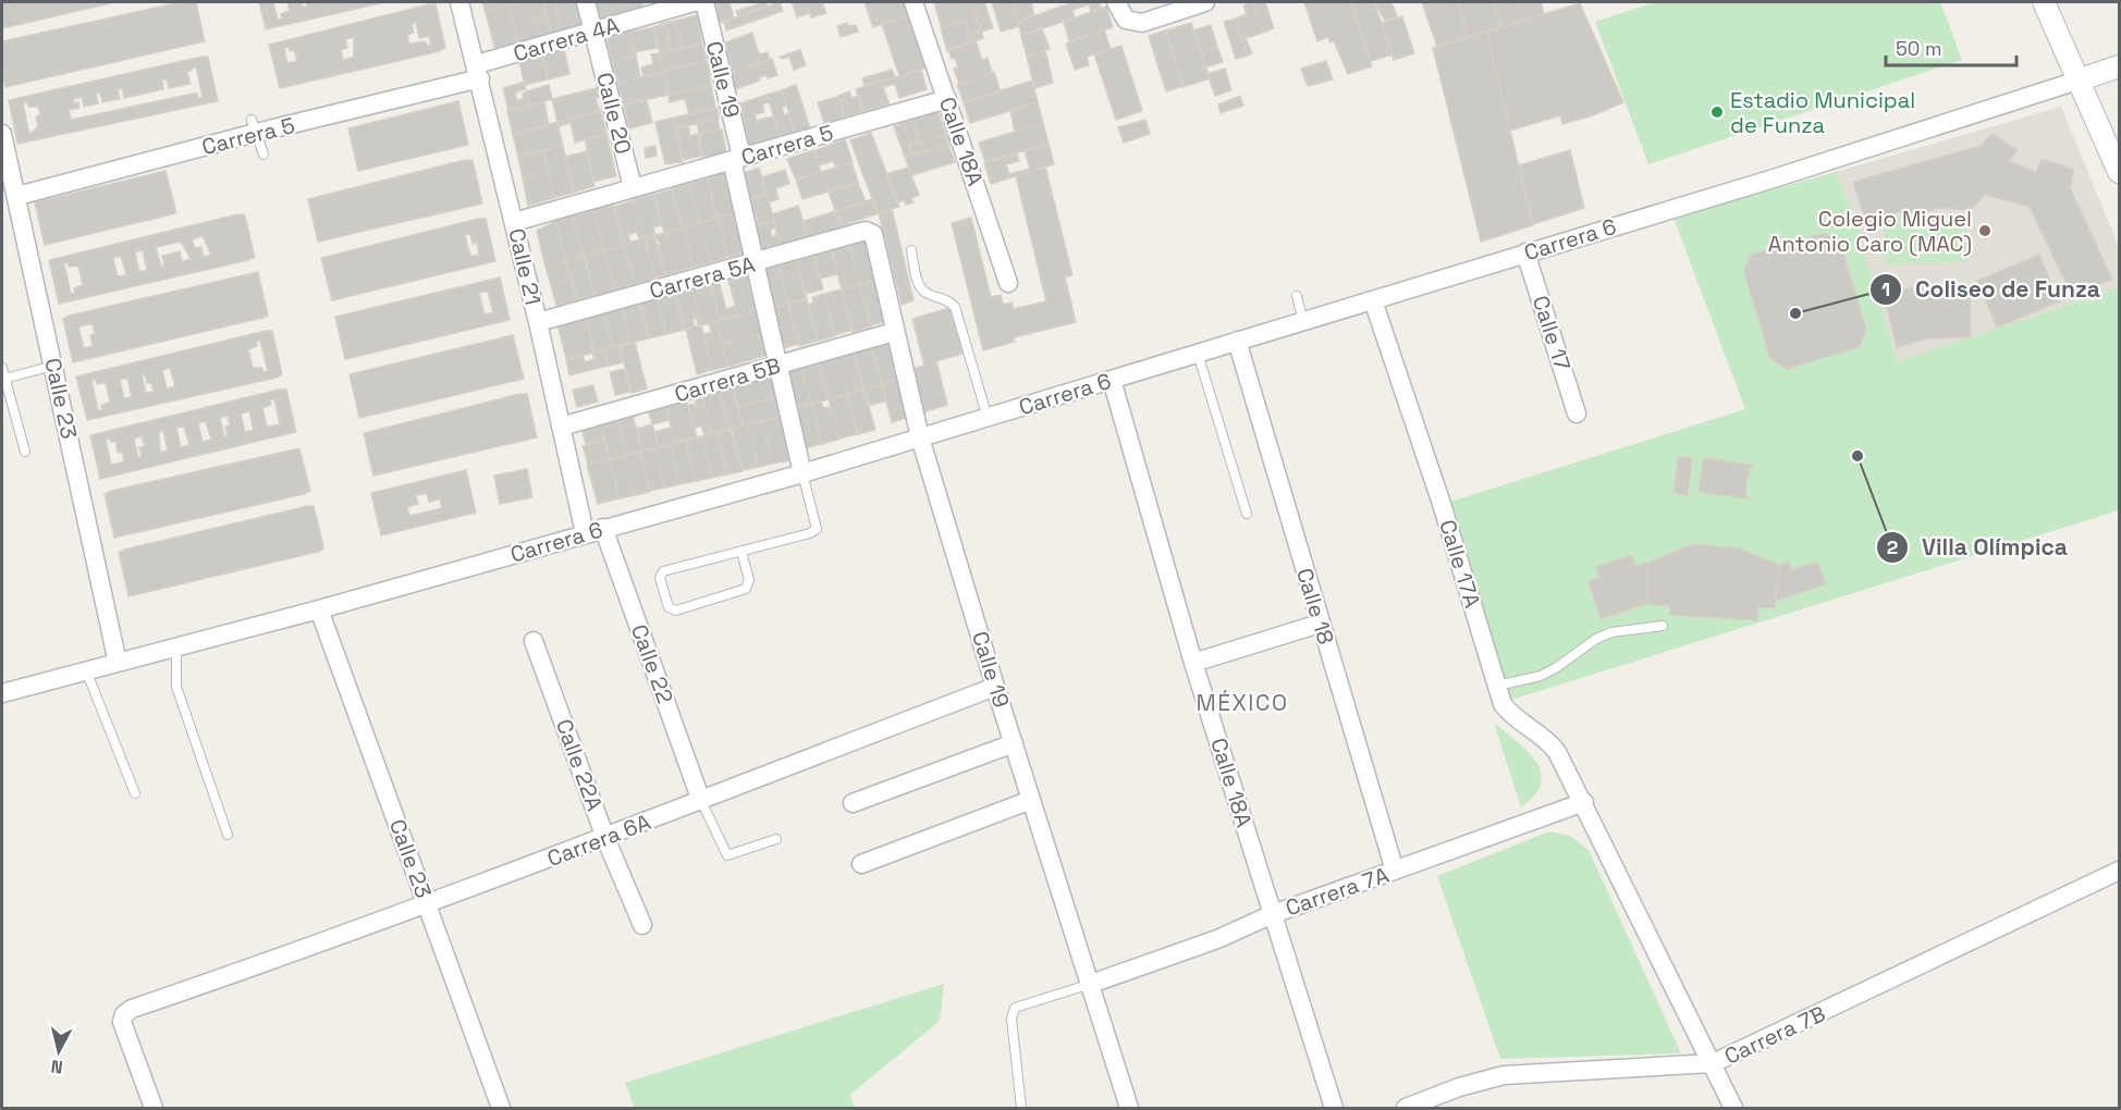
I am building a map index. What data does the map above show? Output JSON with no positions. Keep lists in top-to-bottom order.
{
  "streets": {
    "street": [
      "Carrera 4A",
      "Calle 19",
      "Calle 20",
      "Carrera 5",
      "Calle 18A",
      "Carrera 6",
      "Calle 21",
      "Carrera 5A",
      "Calle 17",
      "Carrera 5B",
      "Calle 23",
      "Calle 17A",
      "Calle 18",
      "Calle 22",
      "Calle 22A",
      "Carrera 6A",
      "Carrera 7A",
      "Carrera 7B"
    ]
  },
  "crossings": [
    ["Carrera 4A", "Calle 20"],
    ["Carrera 4A", "Carrera 5"],
    ["Carrera 4A", "Calle 21"],
    ["Calle 19", "Carrera 5"],
    ["Calle 19", "Carrera 6"],
    ["Calle 19", "Carrera 5A"],
    ["Calle 19", "Carrera 5B"],
    ["Calle 19", "Carrera 6A"],
    ["Calle 19", "Carrera 7A"],
    ["Calle 20", "Carrera 5"],
    ["Carrera 5", "Calle 18A"],
    ["Carrera 5", "Calle 21"],
    ["Carrera 5", "Calle 23"],
    ["Calle 18A", "Carrera 6"],
    ["Calle 18A", "Carrera 7A"],
    ["Carrera 6", "Calle 21"],
    ["Carrera 6", "Calle 17"],
    ["Carrera 6", "Calle 23"],
    ["Carrera 6", "Calle 17A"],
    ["Carrera 6", "Calle 18"],
    ["Carrera 6", "Calle 22"],
    ["Calle 21", "Carrera 5A"],
    ["Calle 21", "Carrera 5B"],
    ["Calle 23", "Carrera 6A"],
    ["Calle 17A", "Carrera 7A"],
    ["Calle 17A", "Carrera 7B"],
    ["Calle 18", "Carrera 7A"],
    ["Calle 22", "Carrera 6A"],
    ["Calle 22A", "Carrera 6A"]
  ],
  "districts": ["MÉXICO"],
  "places": [
    "Estadio Municipal de Funza",
    "Colegio Miguel Antonio Caro (MAC)",
    "Coliseo de Funza",
    "Villa Olímpica"
  ],
  "scale_bar": "50 m",
  "north": "bottom"
}
